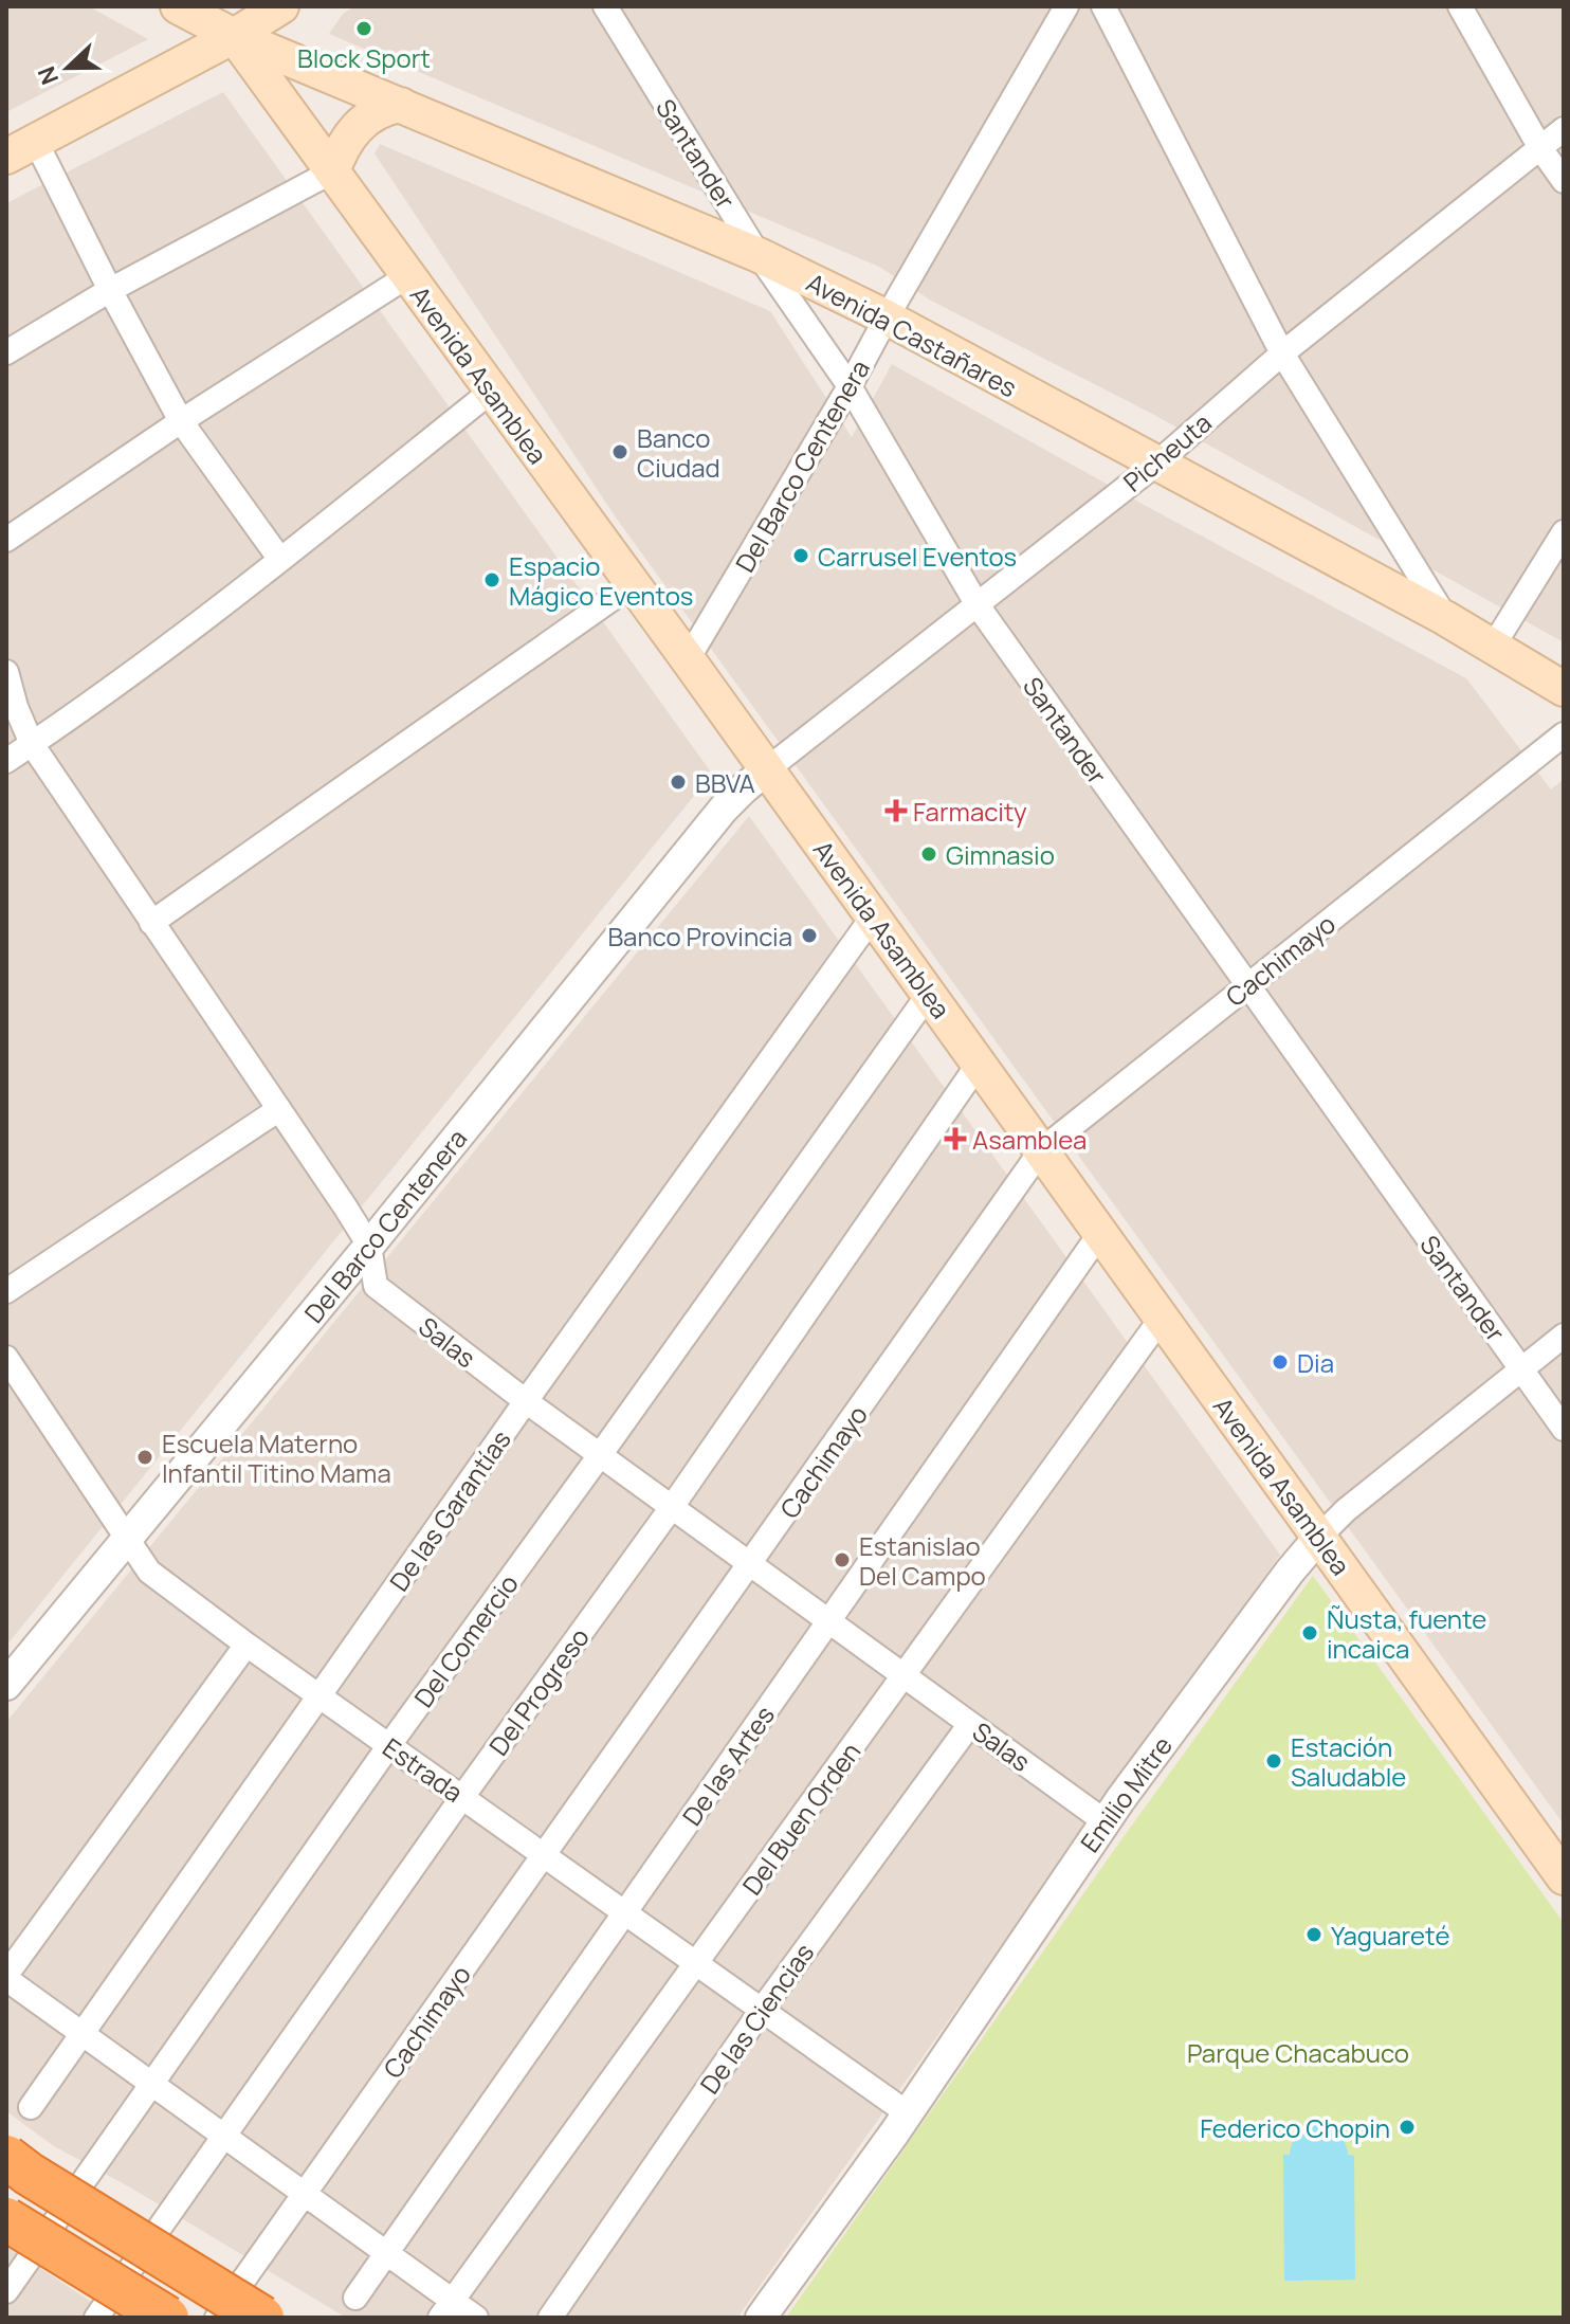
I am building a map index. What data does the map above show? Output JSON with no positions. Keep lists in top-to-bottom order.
{
  "streets": {
    "main road": ["Avenida Castañares", "Avenida Asamblea"],
    "street": [
      "Santander",
      "Picheuta",
      "Del Barco Centenera",
      "Cachimayo",
      "Salas",
      "De las Garantías",
      "Del Comercio",
      "Del Progreso",
      "De las Artes",
      "Estrada",
      "Emilio Mitre",
      "Del Buen Orden",
      "De las Ciencias"
    ]
  },
  "crossings": [
    ["Santander", "Avenida Castañares"],
    ["Santander", "Picheuta"],
    ["Santander", "Del Barco Centenera"],
    ["Santander", "Cachimayo"],
    ["Santander", "Emilio Mitre"],
    ["Avenida Castañares", "Avenida Asamblea"],
    ["Avenida Castañares", "Picheuta"],
    ["Avenida Castañares", "Del Barco Centenera"],
    ["Avenida Asamblea", "Picheuta"],
    ["Avenida Asamblea", "Del Barco Centenera"],
    ["Avenida Asamblea", "Cachimayo"],
    ["Avenida Asamblea", "De las Garantías"],
    ["Avenida Asamblea", "Del Comercio"],
    ["Avenida Asamblea", "Del Progreso"],
    ["Avenida Asamblea", "De las Artes"],
    ["Avenida Asamblea", "Emilio Mitre"],
    ["Avenida Asamblea", "Del Buen Orden"],
    ["Picheuta", "Del Barco Centenera"],
    ["Del Barco Centenera", "Salas"],
    ["Del Barco Centenera", "Estrada"],
    ["Cachimayo", "Salas"],
    ["Cachimayo", "Estrada"],
    ["Salas", "De las Garantías"],
    ["Salas", "Del Comercio"],
    ["Salas", "Del Progreso"],
    ["Salas", "De las Artes"],
    ["Salas", "Emilio Mitre"],
    ["Salas", "Del Buen Orden"],
    ["Salas", "De las Ciencias"],
    ["De las Garantías", "Estrada"],
    ["Del Comercio", "Estrada"],
    ["Del Progreso", "Estrada"],
    ["De las Artes", "Estrada"],
    ["Estrada", "Emilio Mitre"],
    ["Estrada", "Del Buen Orden"],
    ["Estrada", "De las Ciencias"]
  ],
  "parks": ["Parque Chacabuco"],
  "places": {
    "other": [
      "Block Sport",
      "Banco Ciudad",
      "Carrusel Eventos",
      "Espacio Mágico Eventos",
      "BBVA",
      "Gimnasio",
      "Banco Provincia",
      "Dia",
      "Escuela Materno Infantil Titino Mama",
      "Estanislao Del Campo",
      "Ñusta, fuente incaica",
      "Estación Saludable",
      "Yaguareté",
      "Federico Chopin"
    ],
    "health": ["Farmacity", "Asamblea"]
  },
  "north": "left"
}
